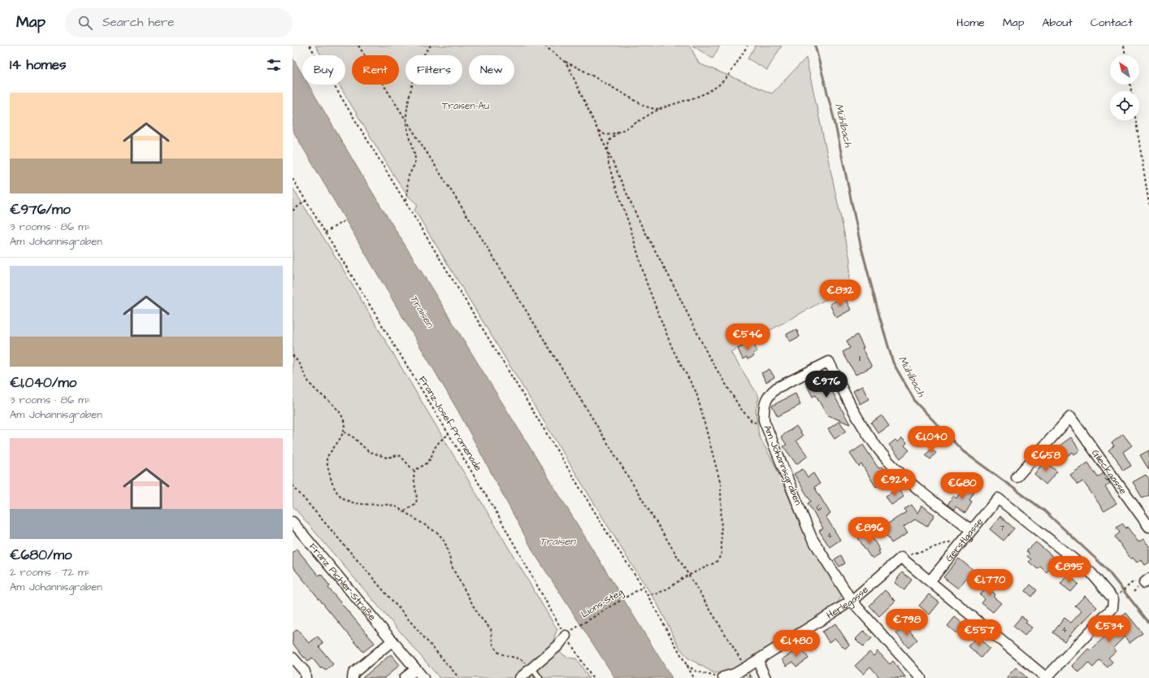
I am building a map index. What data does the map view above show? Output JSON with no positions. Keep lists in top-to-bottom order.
{
  "streets": {
    "street": [
      "Am Johannisgraben",
      "Gileckgasse",
      "Gerstlgasse",
      "Franz Pichler-Straße",
      "Herlegasse"
    ],
    "path": ["Franz-Josef-Promenade", "Lions-Steg"]
  },
  "crossings": [
    ["Franz-Josef-Promenade", "Lions-Steg"],
    ["Am Johannisgraben", "Gerstlgasse"],
    ["Am Johannisgraben", "Herlegasse"]
  ],
  "water": ["Mühlbach", "Traisen"],
  "parks": ["Traisen-Au"],
  "house_numbers": [
    "11",
    "6",
    "7",
    "4",
    "4"
  ],
  "north": "top left",
  "page": {
    "header": "Map",
    "search": "Search here",
    "nav": [
      "Home",
      "Map",
      "About",
      "Contact"
    ],
    "heading": "14 homes",
    "chip": [
      "Buy",
      "Rent",
      "Filters",
      "New"
    ],
    "list": [
      {
        "name": "€976/mo",
        "note": "3 rooms · 86 m² · Am Johannisgraben"
      },
      {
        "name": "€1,040/mo",
        "note": "3 rooms · 86 m² · Am Johannisgraben"
      },
      {
        "name": "€680/mo",
        "note": "2 rooms · 72 m² · Am Johannisgraben"
      }
    ],
    "price": [
      "€832",
      "€546",
      "€976",
      "€1,040",
      "€658",
      "€924",
      "€680",
      "€896",
      "€895",
      "€1,770",
      "€798",
      "€534",
      "€557",
      "€1,480"
    ]
  }
}
